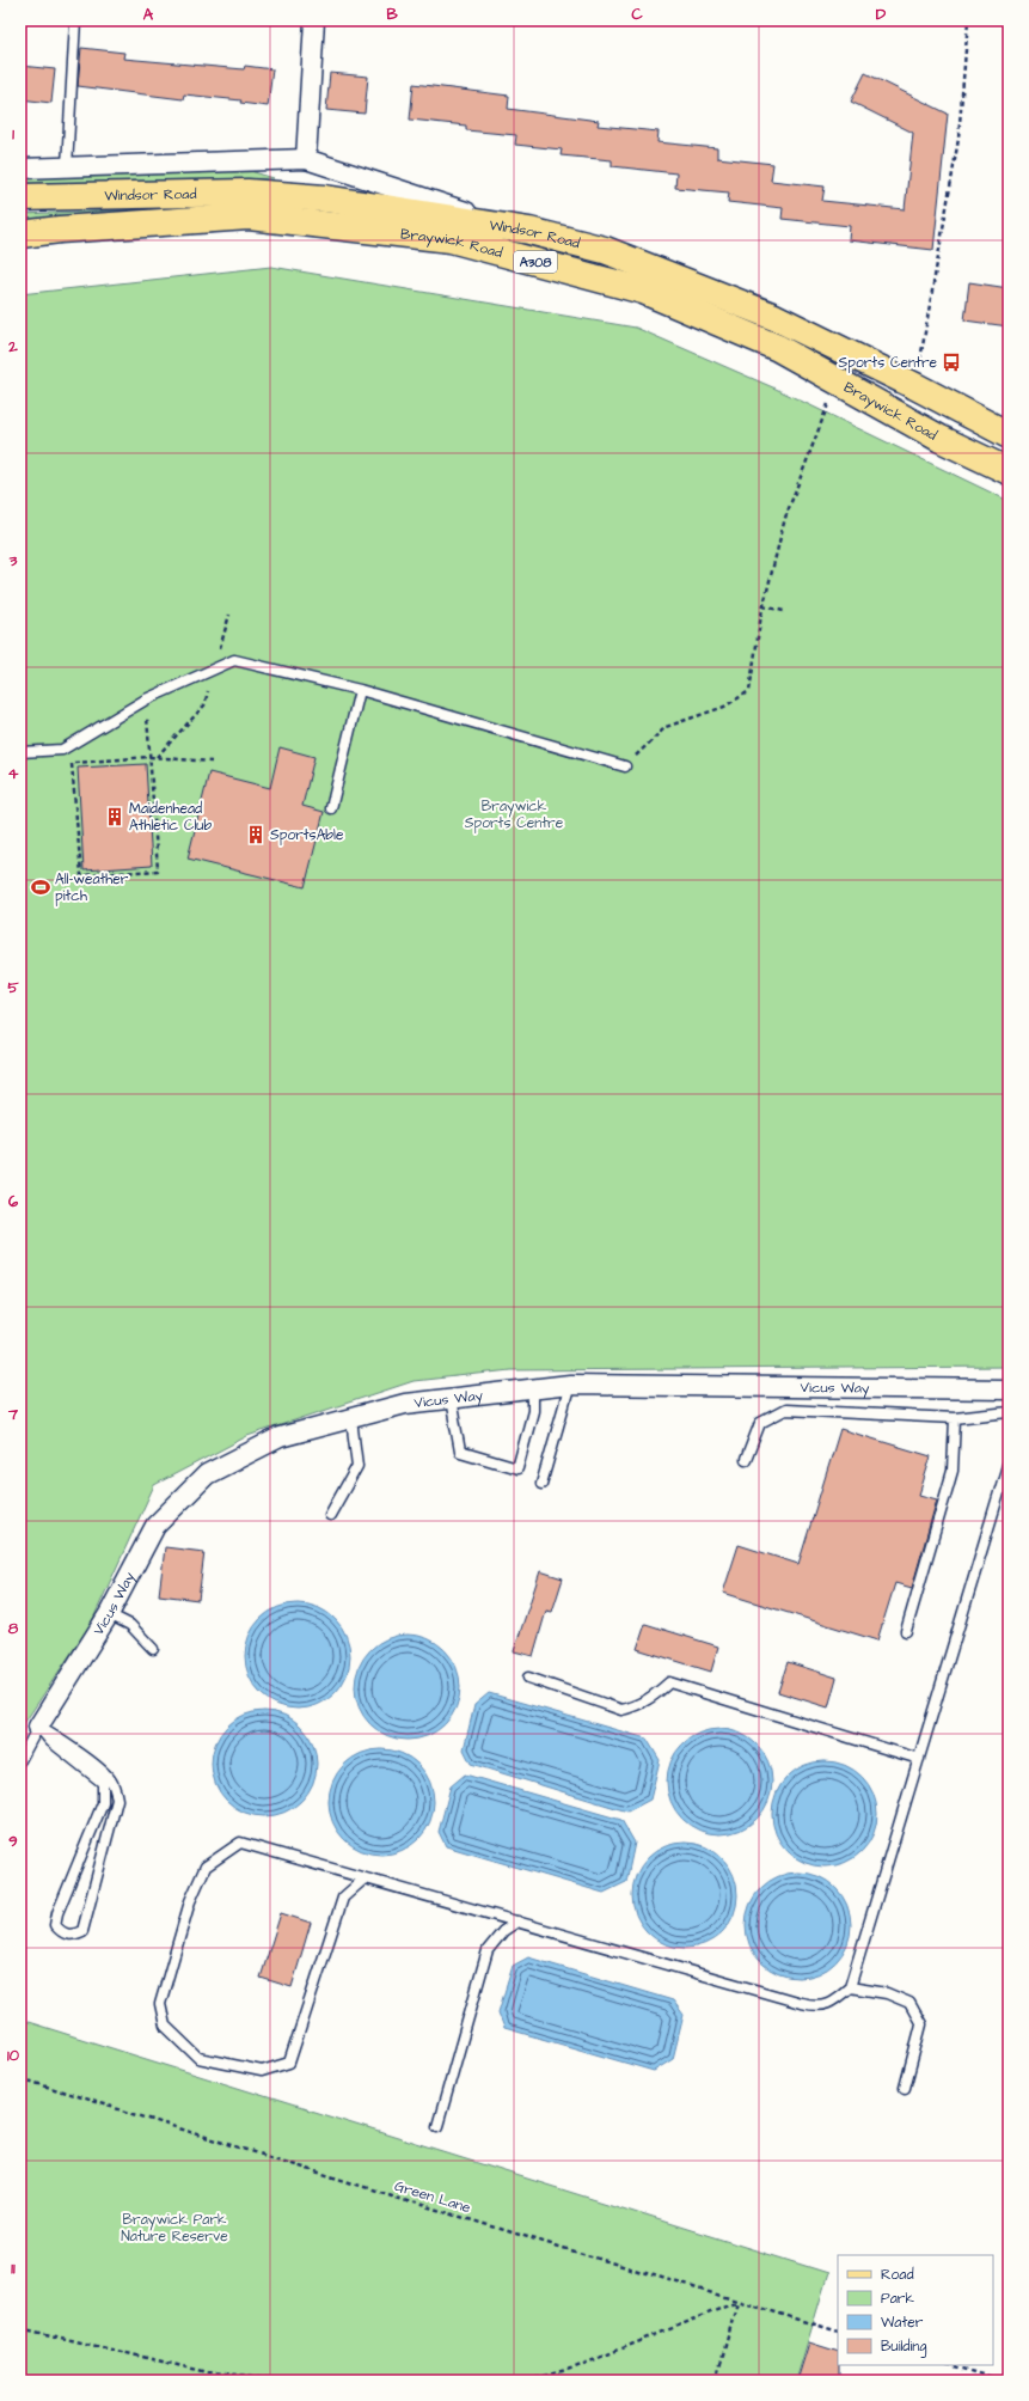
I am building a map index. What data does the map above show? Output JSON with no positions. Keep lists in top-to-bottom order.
{
  "streets": {
    "main road": ["Windsor Road", "Braywick Road", "A308"],
    "street": ["Vicus Way"],
    "path": ["Green Lane"]
  },
  "crossings": [
    ["Windsor Road", "Braywick Road"]
  ],
  "parks": ["Braywick Sports Centre", "Braywick Park Nature Reserve"],
  "places": {
    "bus stop": ["Sports Centre"],
    "building": ["Maidenhead Athletic Club", "SportsAble"],
    "sports": ["All-weather pitch"]
  },
  "legend": [
    "Road",
    "Park",
    "Water",
    "Building"
  ],
  "grid": {
    "columns": [
      "A",
      "B",
      "C",
      "D"
    ],
    "rows": [
      "1",
      "2",
      "3",
      "4",
      "5",
      "6",
      "7",
      "8",
      "9",
      "10",
      "11"
    ]
  }
}
